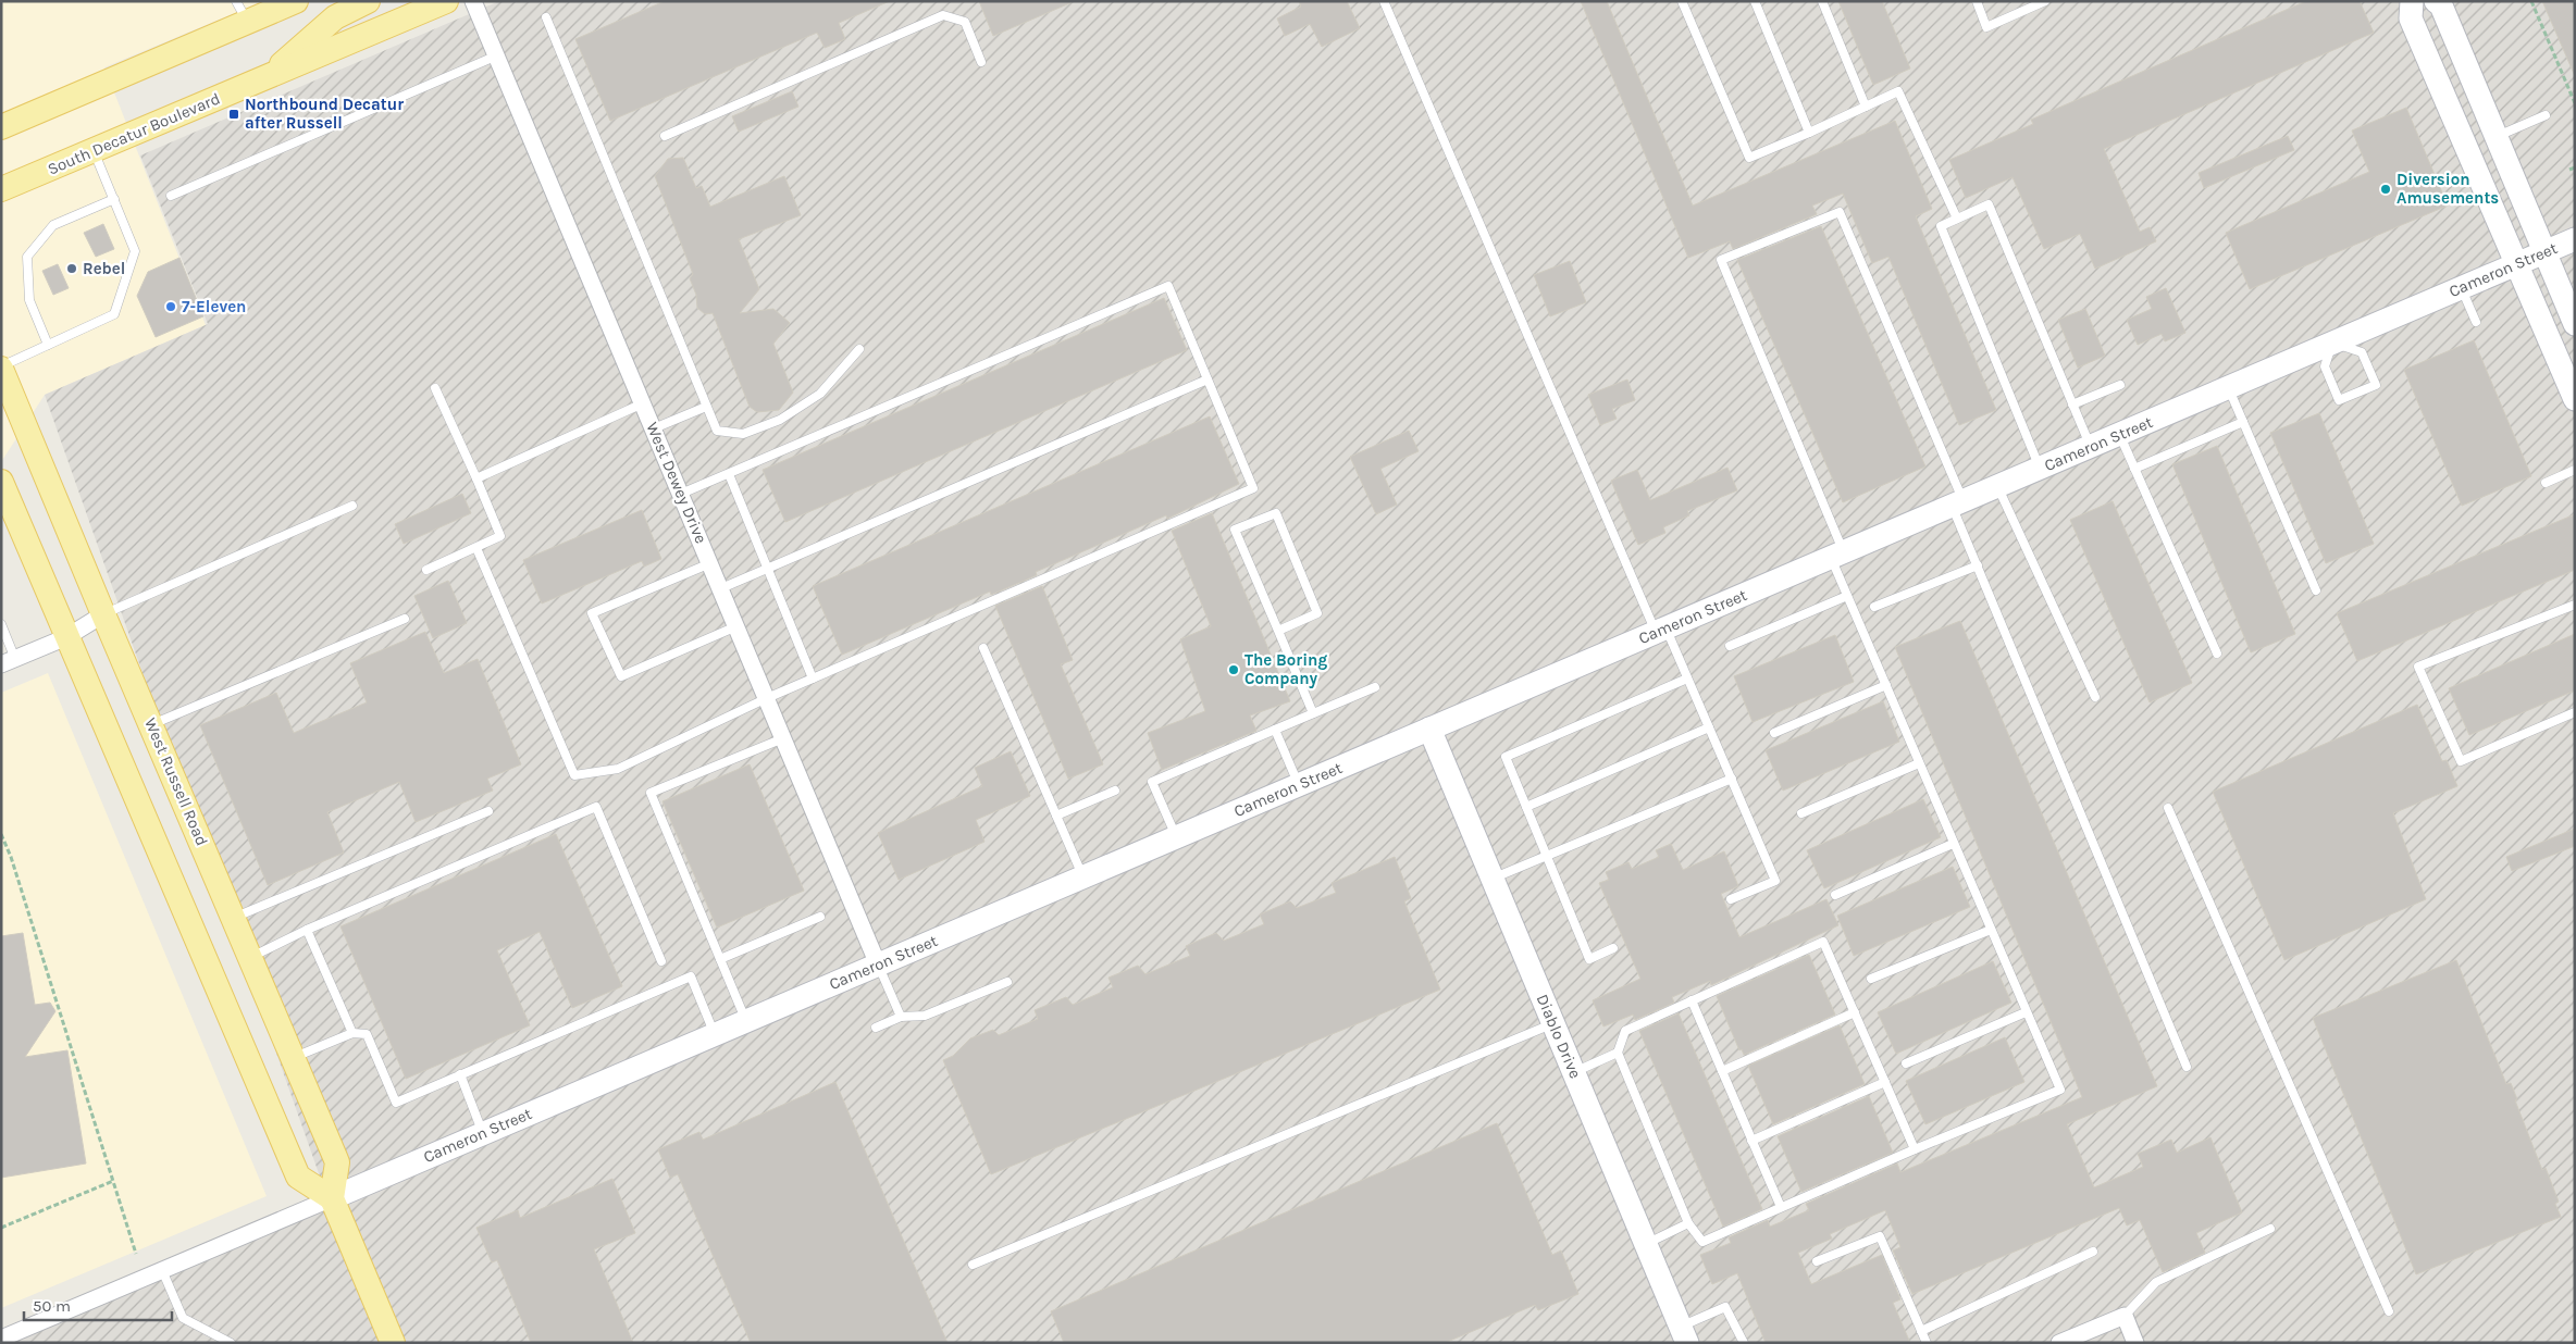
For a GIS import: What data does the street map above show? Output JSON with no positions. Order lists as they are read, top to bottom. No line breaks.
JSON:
{"streets":{"main road":["South Decatur Boulevard","West Russell Road"],"street":["Cameron Street","West Dewey Drive","Diablo Drive"]},"crossings":[["Cameron Street","West Dewey Drive"],["Cameron Street","West Russell Road"],["Cameron Street","Diablo Drive"]],"places":{"transit":["Northbound Decatur after Russell"],"other":["Diversion Amusements","Rebel","7-Eleven","The Boring Company"]},"scale_bar":"50 m"}
